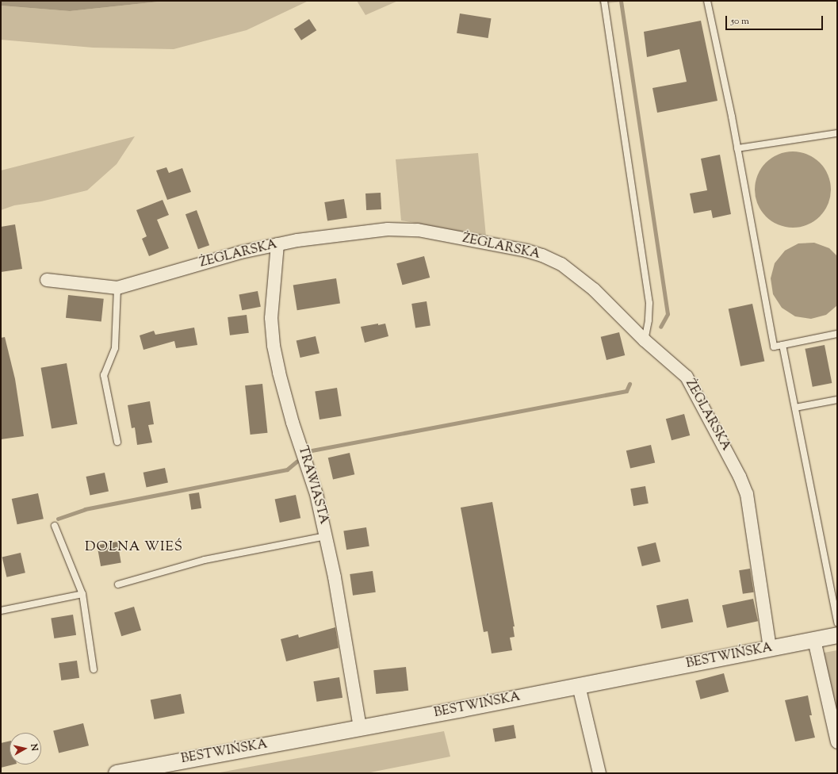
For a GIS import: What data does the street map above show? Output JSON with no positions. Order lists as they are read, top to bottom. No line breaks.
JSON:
{"streets":{"street":["ŻEGLARSKA","TRAWIASTA","BESTWIŃSKA"]},"crossings":[["ŻEGLARSKA","TRAWIASTA"],["ŻEGLARSKA","BESTWIŃSKA"],["TRAWIASTA","BESTWIŃSKA"]],"districts":["DOLNA WIEŚ"],"scale_bar":"50 m","north":"right"}
